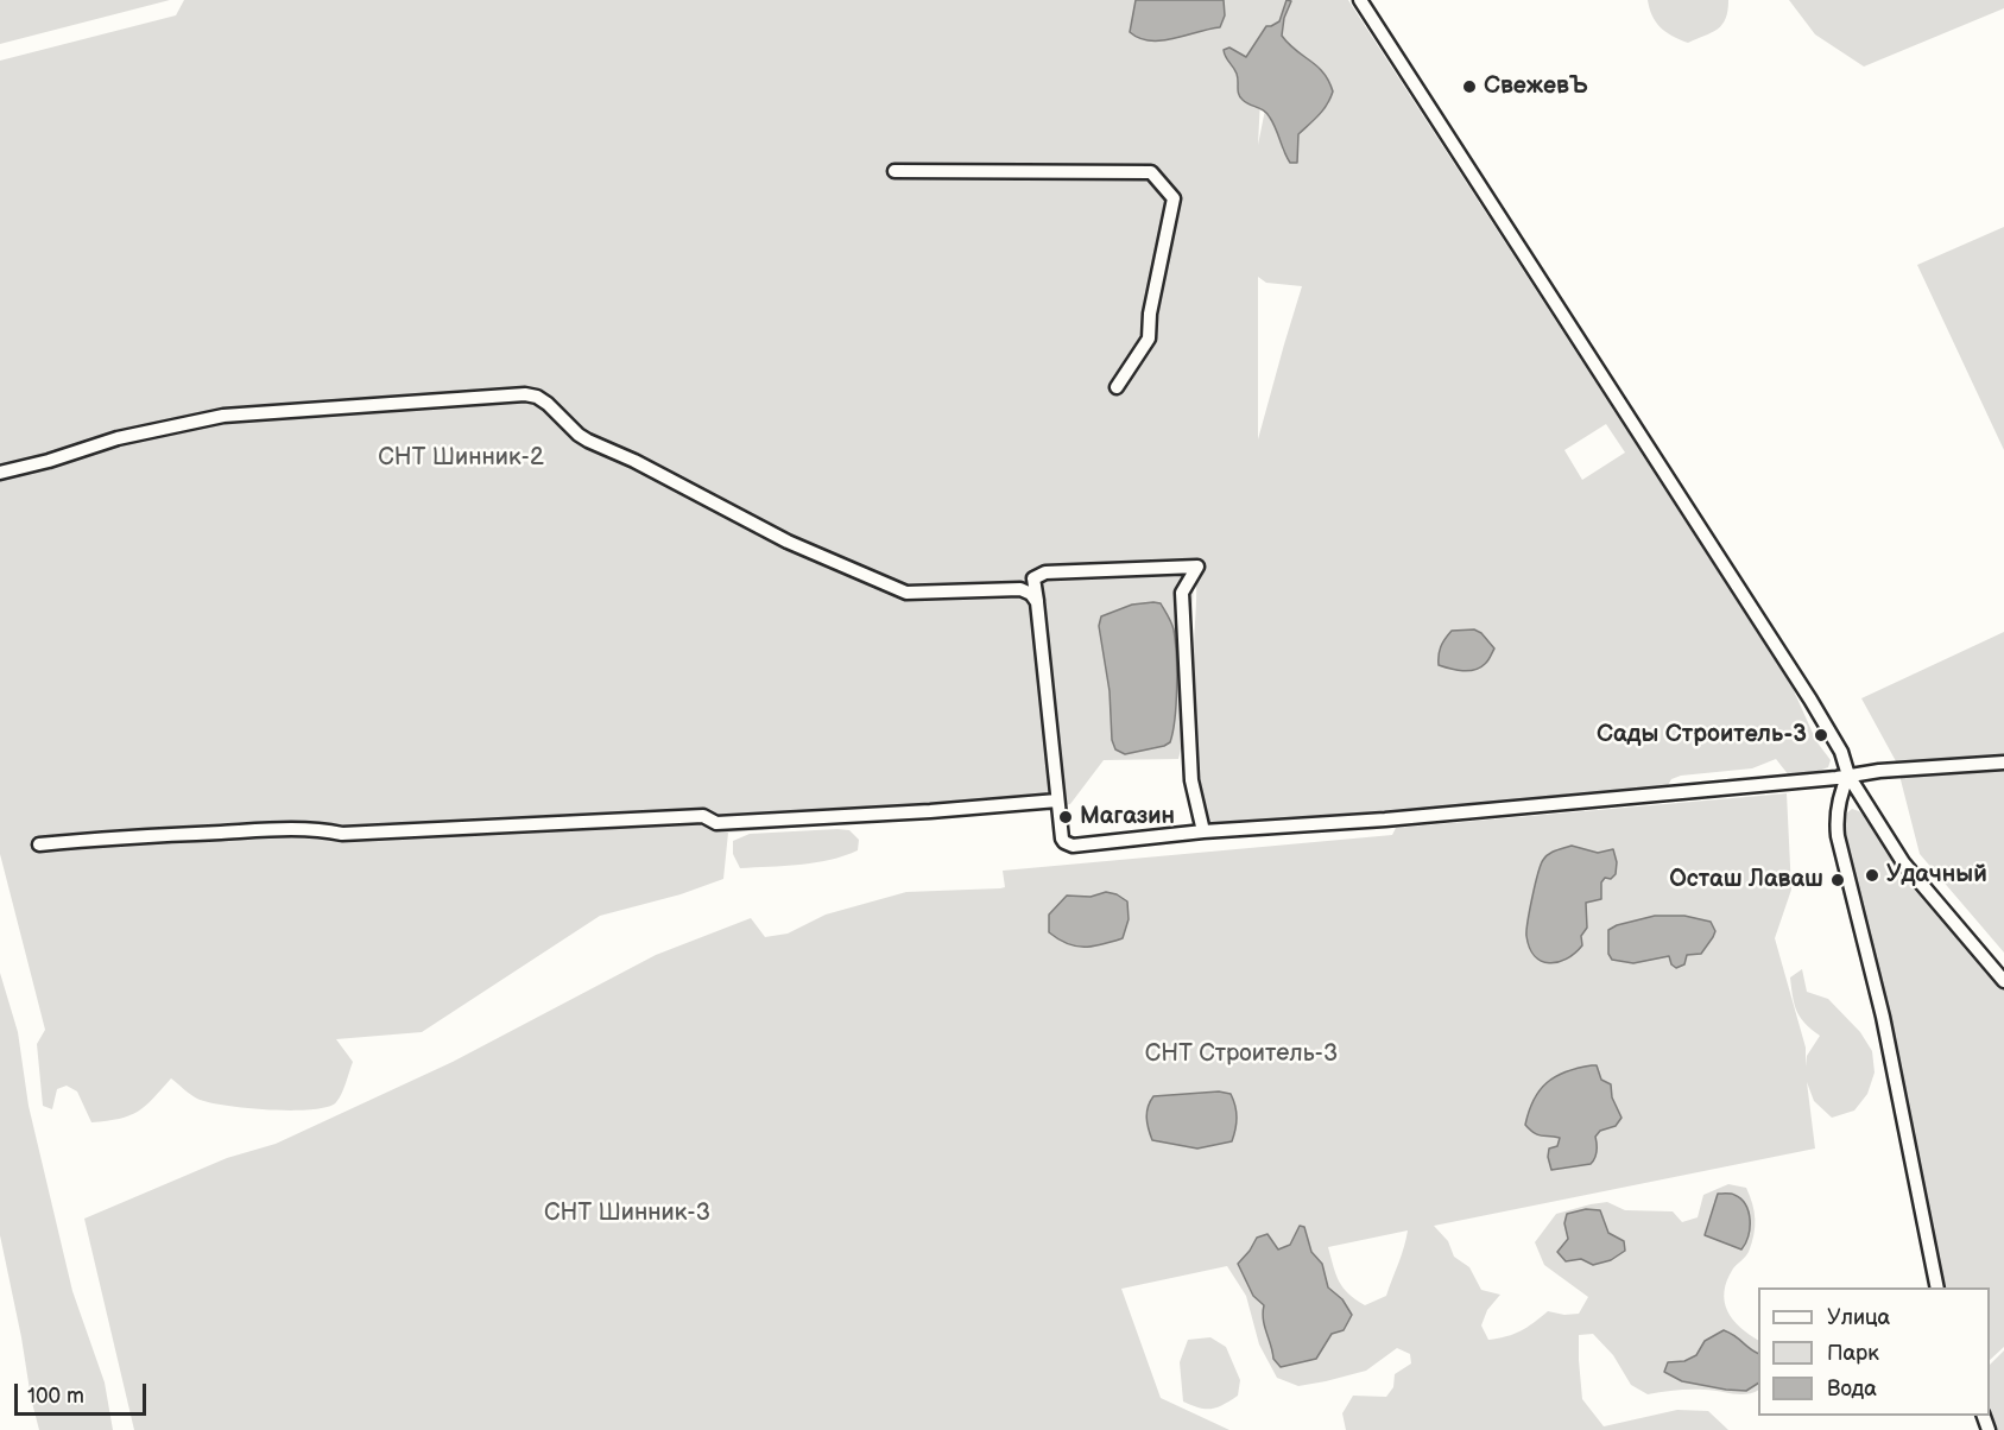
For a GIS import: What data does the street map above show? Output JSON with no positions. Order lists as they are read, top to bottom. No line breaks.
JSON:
{"parks":["СНТ Шинник-2","СНТ Строитель-3","СНТ Шинник-3"],"places":["СвежевЪ","Сады Строитель-3","Магазин","Удачный","Осташ Лаваш"],"legend":["Улица","Парк","Вода"],"scale_bar":"100 m"}
